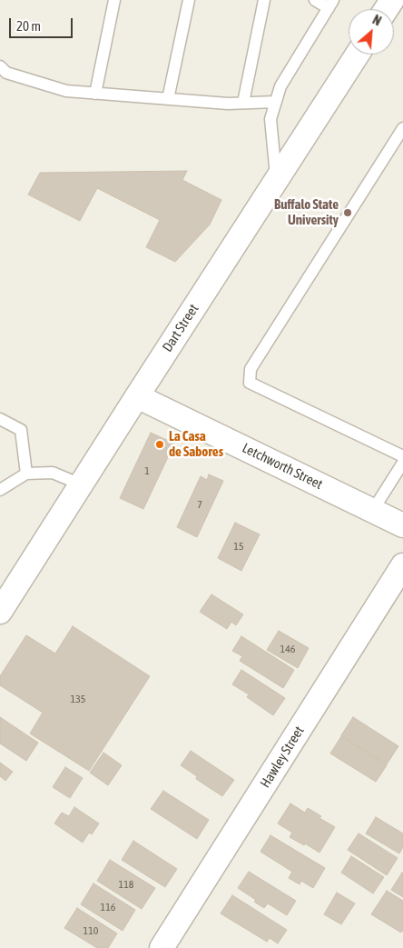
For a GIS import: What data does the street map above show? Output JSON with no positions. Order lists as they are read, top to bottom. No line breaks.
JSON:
{"streets":{"street":["Dart Street","Letchworth Street","Hawley Street"]},"crossings":[["Dart Street","Letchworth Street"]],"places":["Buffalo State University","La Casa de Sabores"],"house_numbers":["1","7","15","146","135","118","116","110"],"scale_bar":"20 m","north":"top right"}
